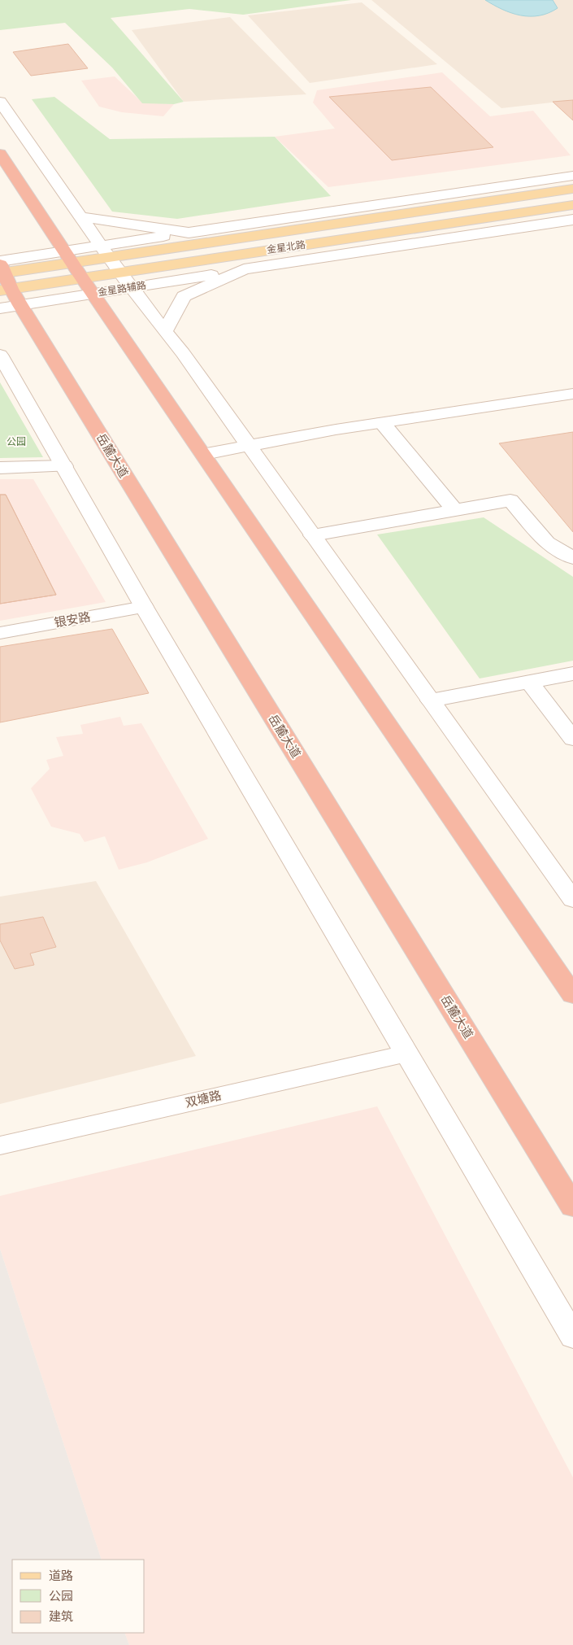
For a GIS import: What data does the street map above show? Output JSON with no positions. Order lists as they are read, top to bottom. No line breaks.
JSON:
{"streets":{"highway":["岳麓大道"],"main road":["金星北路"],"street":["金星路辅路","银安路","双塘路"]},"crossings":[["金星北路","金星路辅路"],["金星北路","岳麓大道"],["金星路辅路","岳麓大道"]],"parks":["公园"],"legend":["道路","公园","建筑"]}
